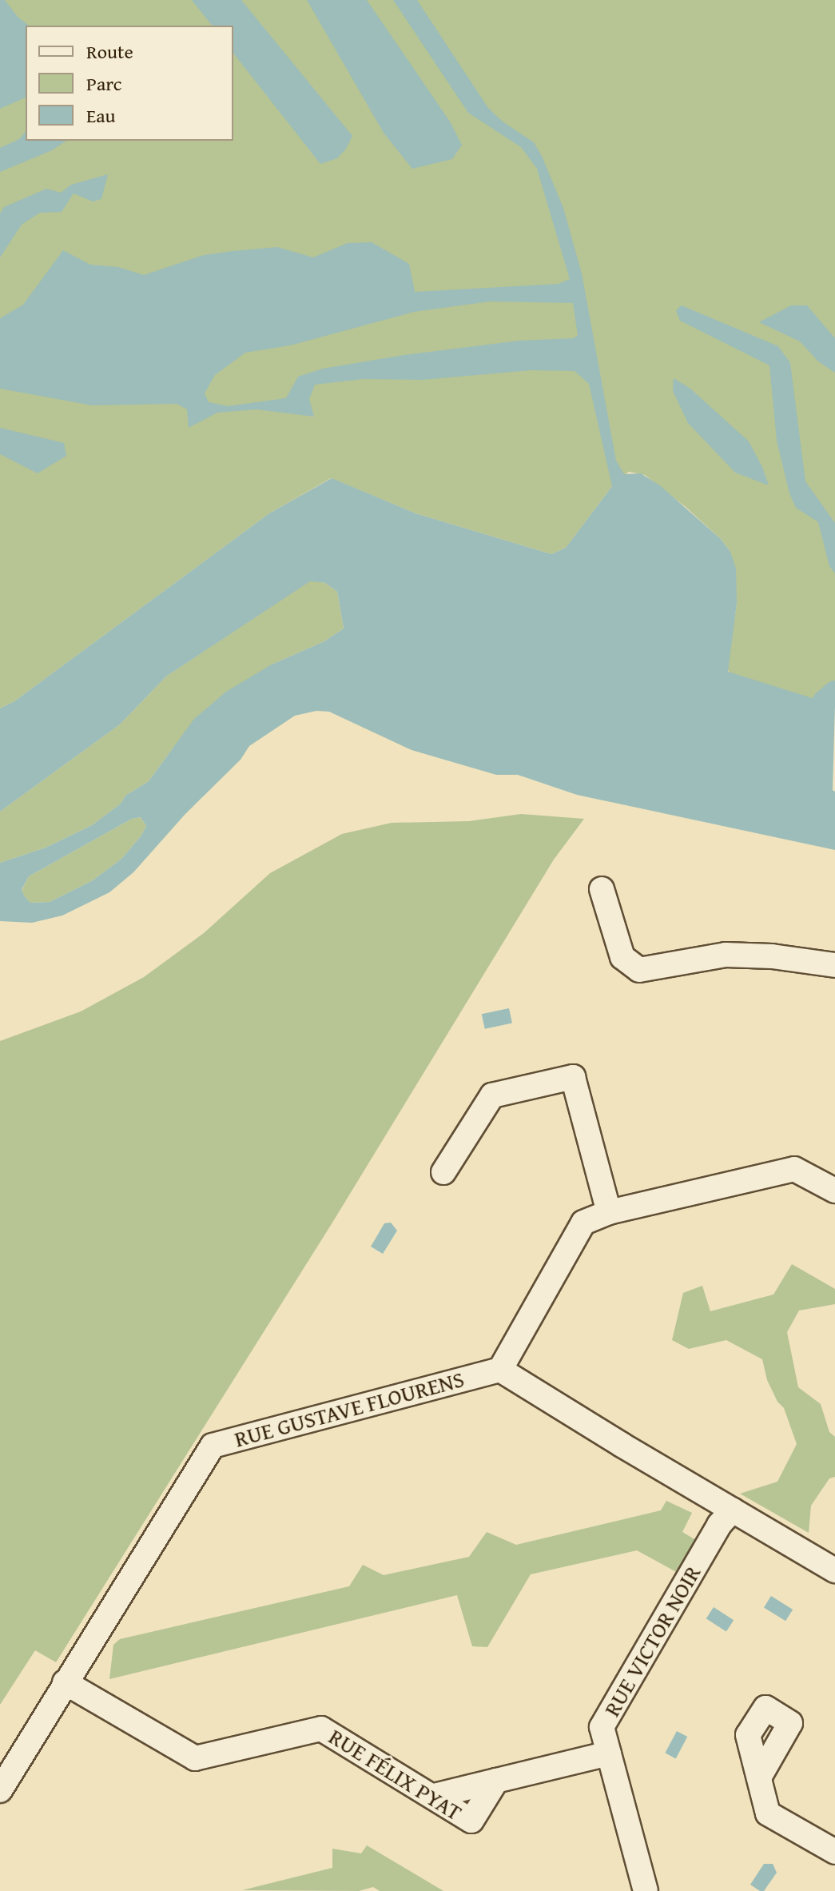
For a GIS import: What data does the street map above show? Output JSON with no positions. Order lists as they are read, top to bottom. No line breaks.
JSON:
{"streets":{"street":["RUE GUSTAVE FLOURENS","RUE VICTOR NOIR","RUE FÉLIX PYAT"]},"crossings":[["RUE GUSTAVE FLOURENS","RUE FÉLIX PYAT"]],"legend":["Route","Parc","Eau"]}
